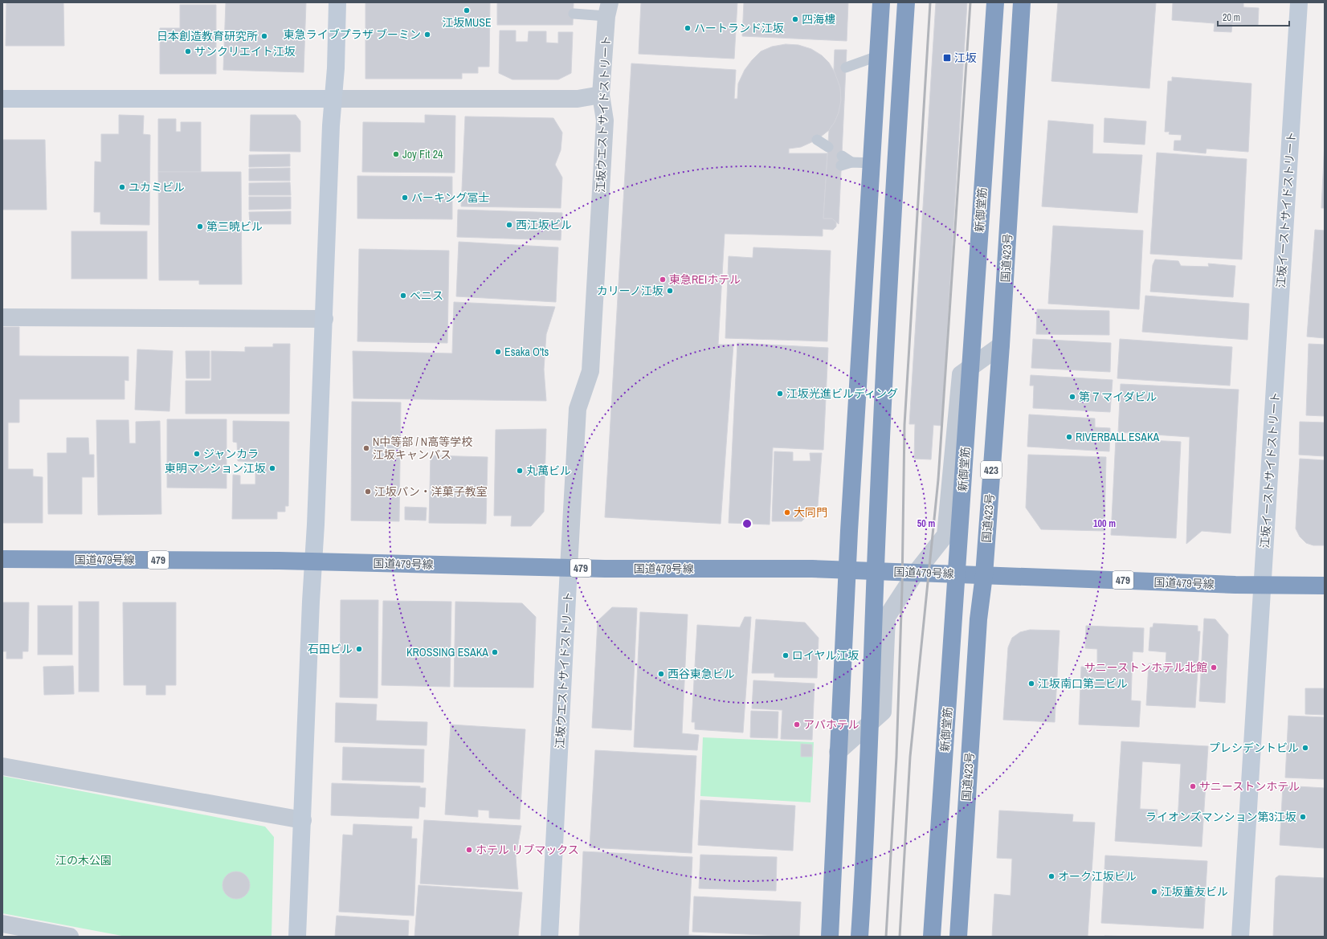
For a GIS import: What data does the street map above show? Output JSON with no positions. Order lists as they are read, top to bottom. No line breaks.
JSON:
{"streets":{"highway":["新御堂筋","国道423号","423","国道479号線","479"],"street":["江坂ウエストサイドストリート","江坂イーストサイドストリート"]},"crossings":[["江坂ウエストサイドストリート","国道479号線"],["江坂イーストサイドストリート","国道479号線"],["国道423号","国道479号線"]],"parks":["江の木公園"],"places":{"other":["江坂MUSE","四海樓","ハートランド江坂","東急ライブプラザ ブーミン","日本創造教育研究所","サンクリエイト江坂","Joy Fit 24","ユカミビル","パーキング冨士","西江坂ビル","第三暁ビル","東急REIホテル","カリーノ江坂","ベニス","Esaka O'ts","江坂光進ビルディング","第７マイダビル","RIVERBALL ESAKA","N中等部 / N高等学校 江坂キャンパス","ジャンカラ","東明マンション江坂","丸萬ビル","江坂パン・洋菓子教室","大同門","石田ビル","KROSSING ESAKA","ロイヤル江坂","サニーストンホテル北館","西谷東急ビル","江坂南口第二ビル","アパホテル","プレシデントビル","サニーストンホテル","ライオンズマンション第3江坂","ホテル リブマックス","オーク江坂ビル","江坂董友ビル"],"transit":["江坂"]},"scale_bar":"20 m","rings":["50 m","100 m"]}
